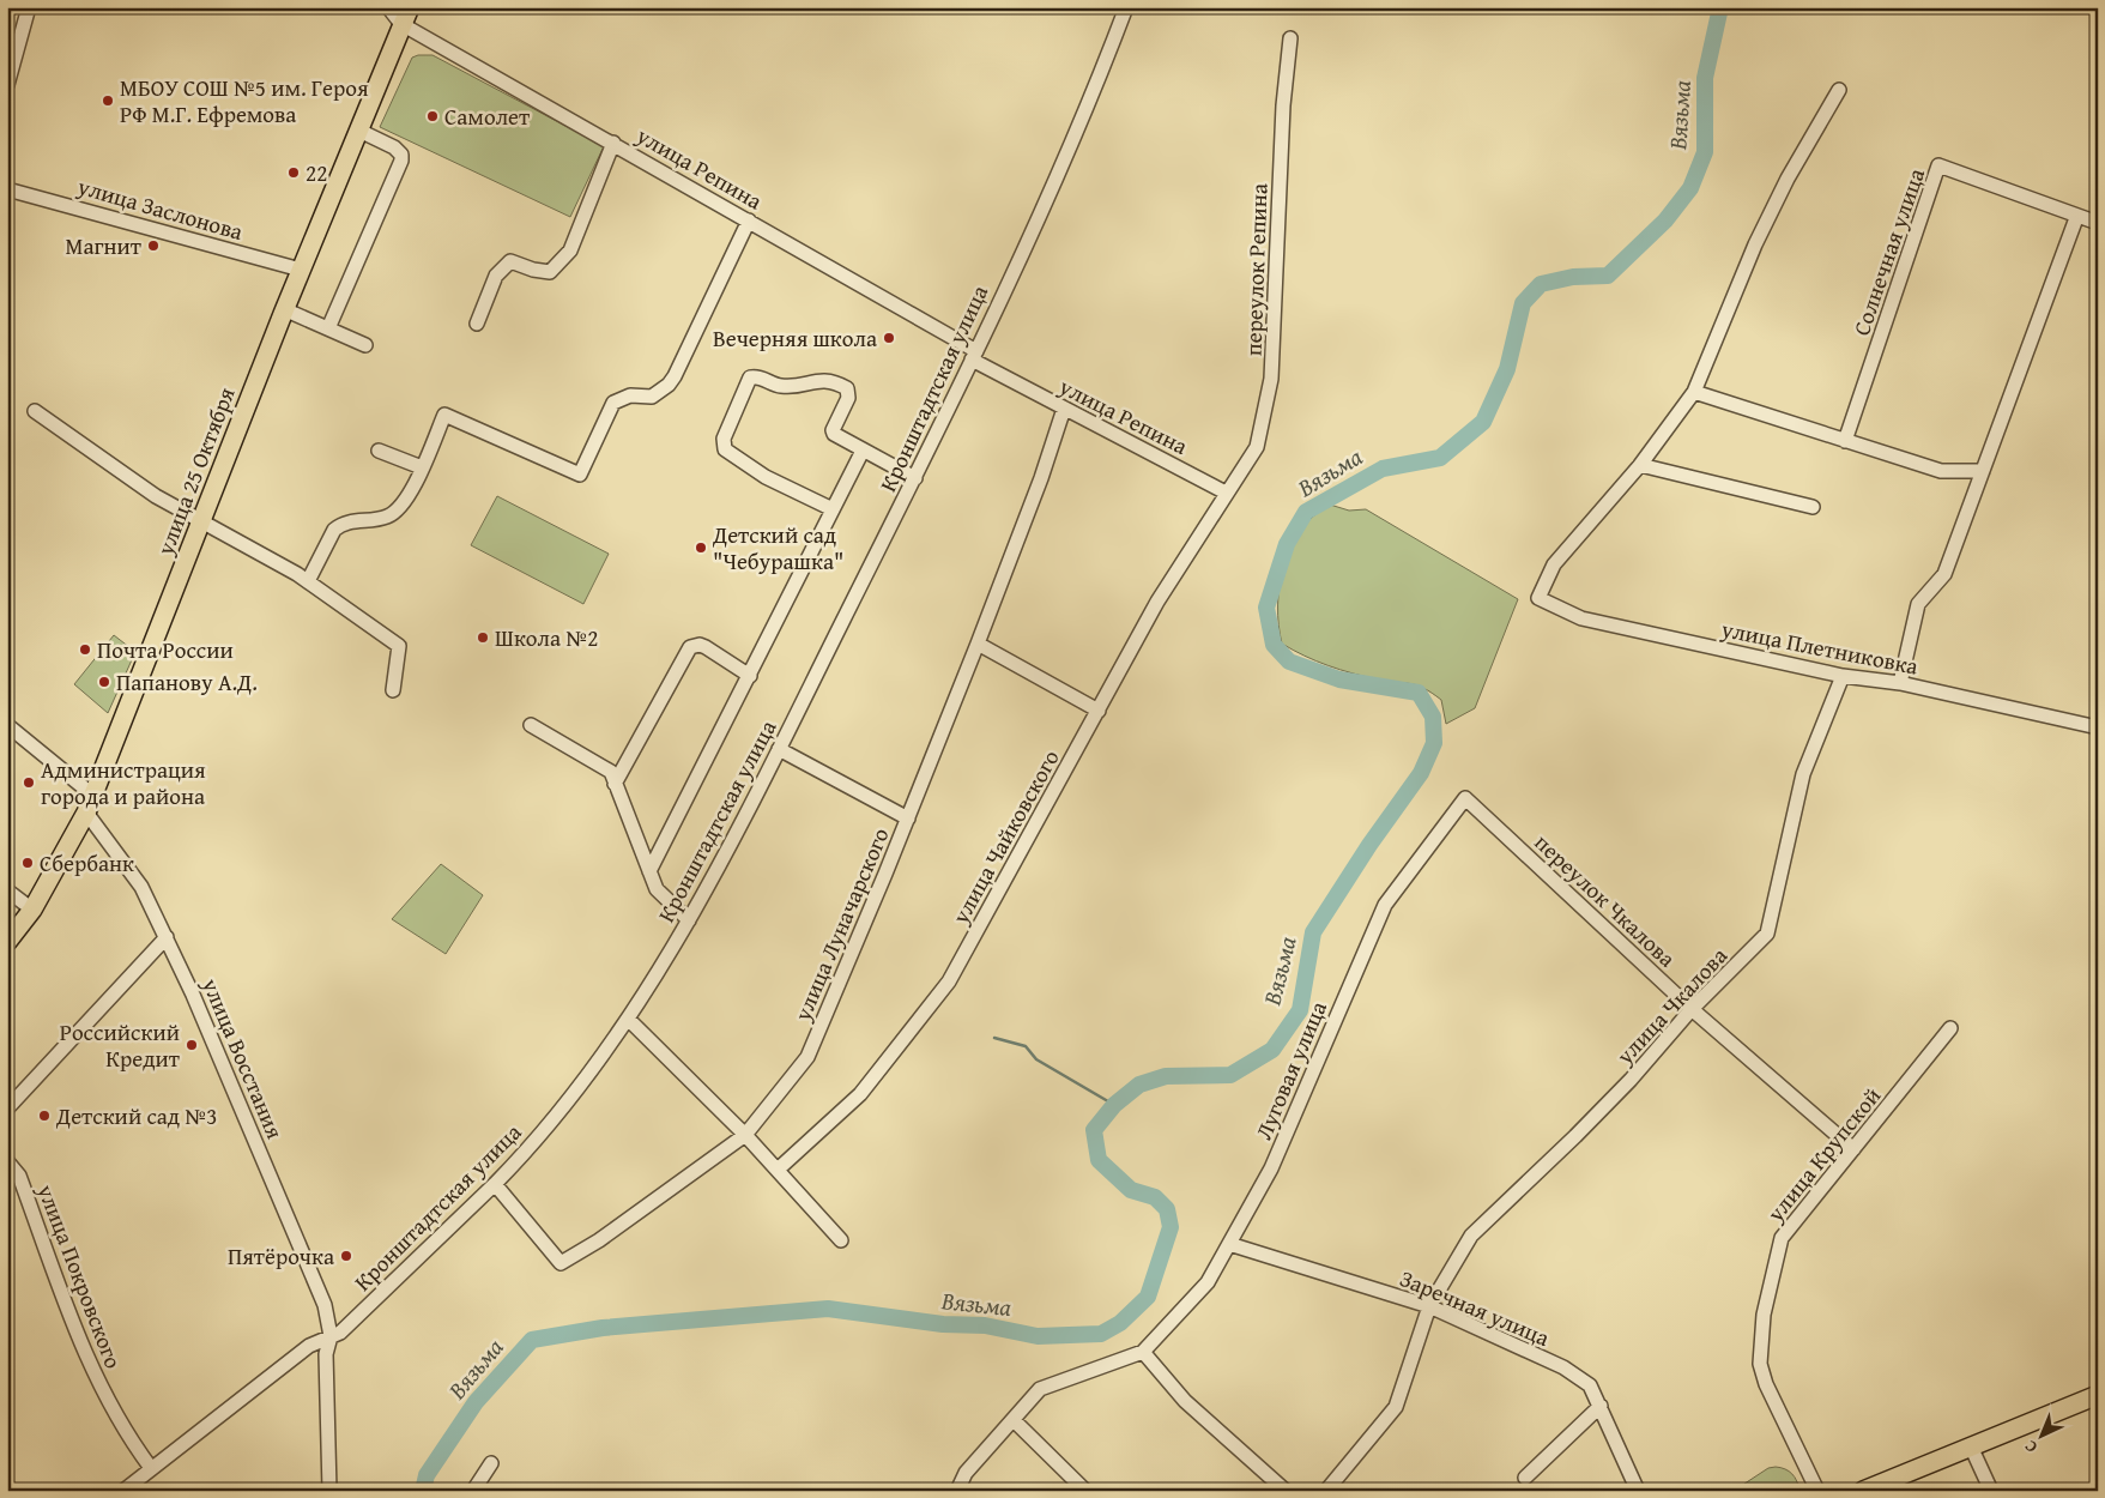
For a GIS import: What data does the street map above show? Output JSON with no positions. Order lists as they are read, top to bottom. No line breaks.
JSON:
{"streets":{"main road":["улица 25 Октября"],"street":["улица Репина","улица Заслонова","Солнечная улица","переулок Репина","Кронштадтская улица","улица Плетниковка","улица Чайковского","переулок Чкалова","улица Луначарского","улица Чкалова","улица Восстания","Луговая улица","улица Крупской","улица Покровского","Заречная улица"]},"crossings":[["улица Репина","переулок Репина"],["улица Репина","Кронштадтская улица"],["улица Репина","улица 25 Октября"],["улица Репина","улица Чайковского"],["улица Репина","улица Луначарского"],["улица Заслонова","улица 25 Октября"],["переулок Репина","улица Чайковского"],["Кронштадтская улица","улица Луначарского"],["Кронштадтская улица","улица Восстания"],["Кронштадтская улица","улица Покровского"],["улица 25 Октября","улица Восстания"],["улица Плетниковка","улица Чкалова"],["переулок Чкалова","улица Чкалова"],["переулок Чкалова","Луговая улица"],["переулок Чкалова","улица Крупской"],["улица Чкалова","Заречная улица"],["Луговая улица","Заречная улица"]],"water":["Вязьма"],"places":["МБОУ СОШ №5 им. Героя РФ М.Г. Ефремова","Самолет","22","Магнит","Вечерняя школа","Детский сад \"Чебурашка\"","Школа №2","Почта России","Папанову А.Д.","Администрация города и района","Сбербанк","Российский Кредит","Детский сад №3","Пятёрочка"],"north":"bottom left"}
